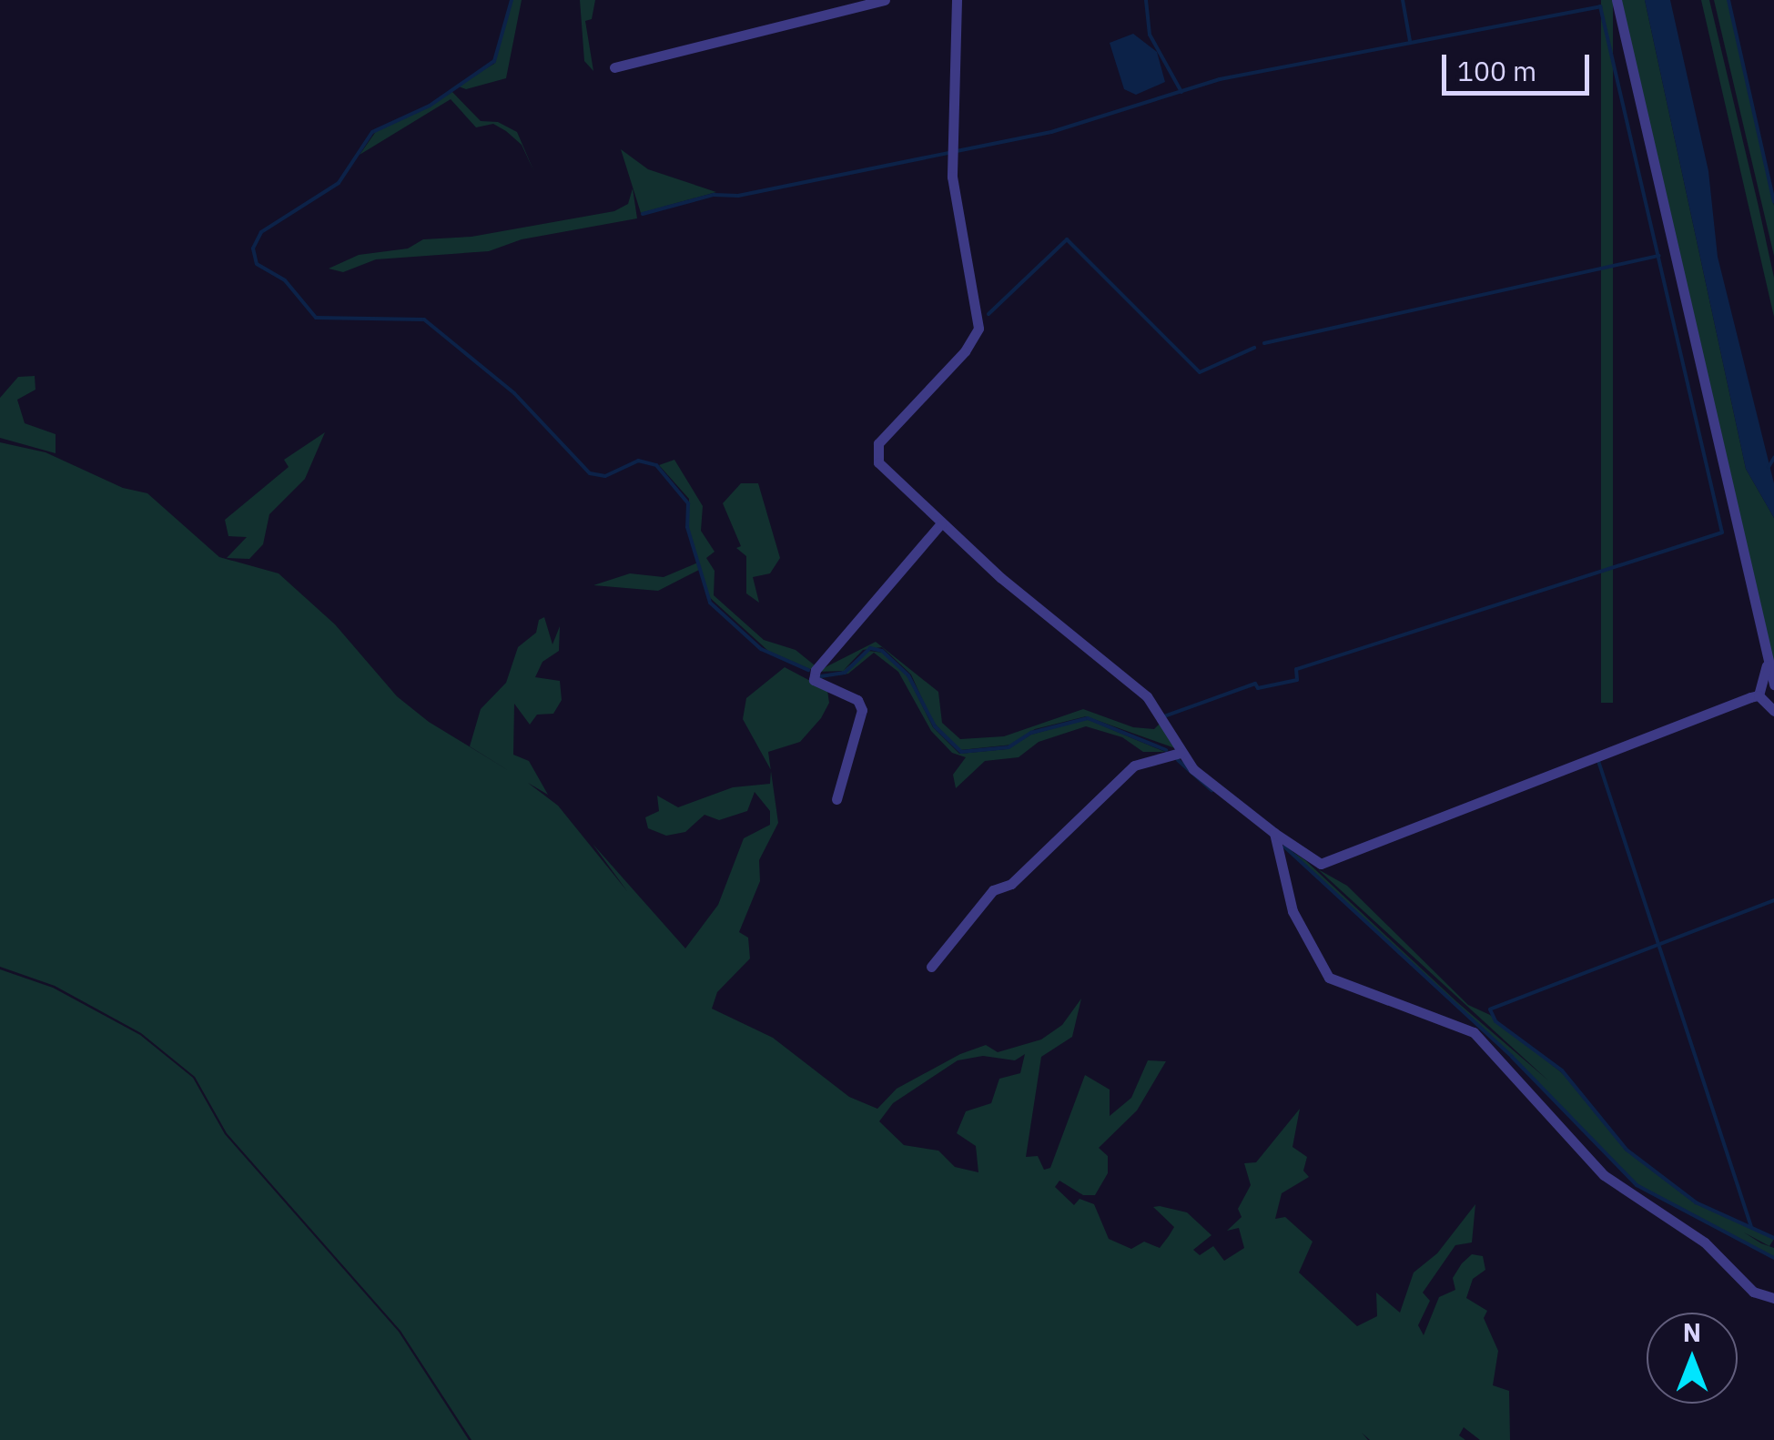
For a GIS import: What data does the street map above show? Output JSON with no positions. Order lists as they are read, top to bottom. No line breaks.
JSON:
{"scale_bar":"100 m","north":"top"}
